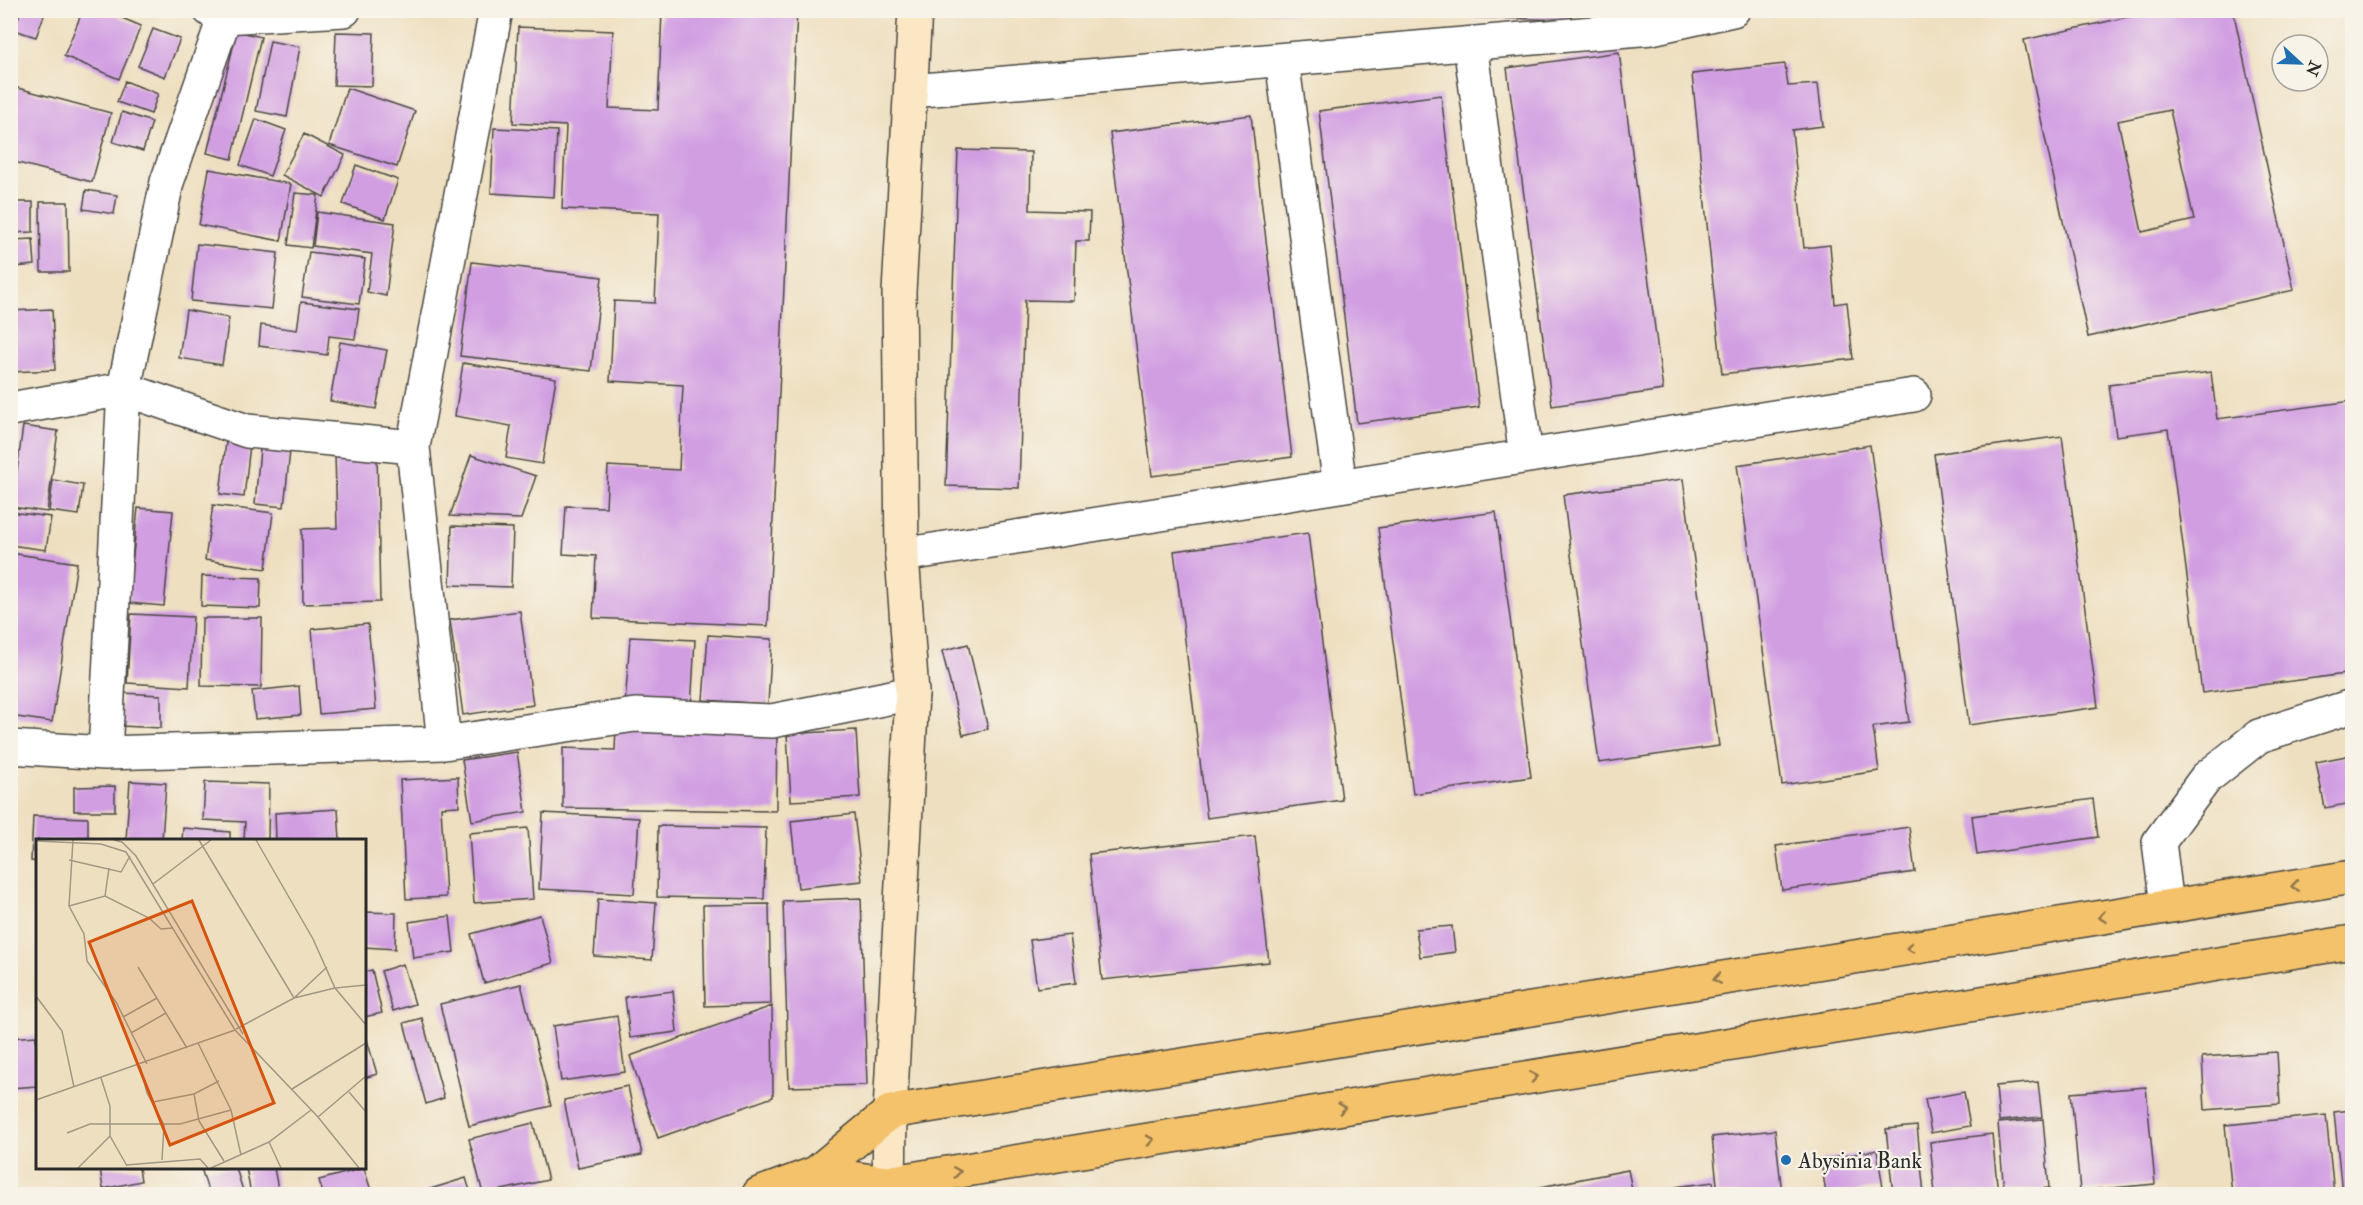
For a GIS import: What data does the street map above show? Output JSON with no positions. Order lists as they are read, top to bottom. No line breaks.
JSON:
{"places":["Abysinia Bank"],"north":"right"}
